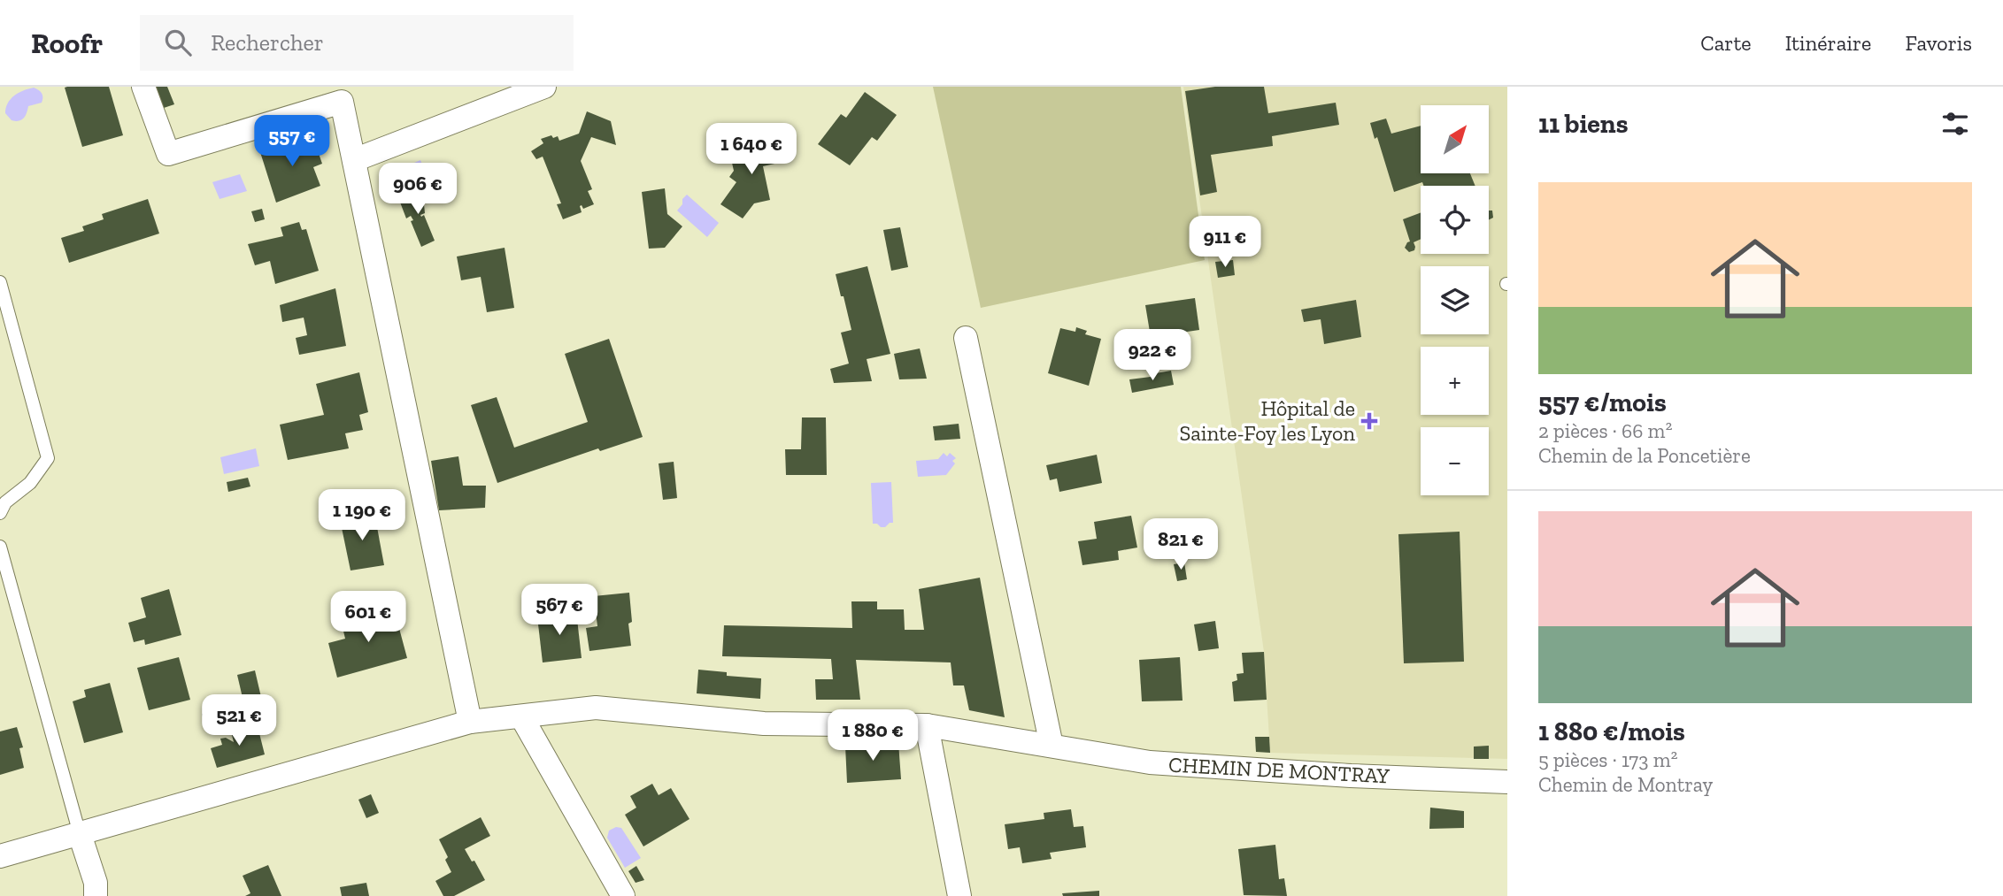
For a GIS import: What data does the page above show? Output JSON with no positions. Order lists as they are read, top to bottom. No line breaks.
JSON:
{"streets":{"street":["CHEMIN DE MONTRAY"]},"places":{"health":["Hôpital de Sainte-Foy les Lyon"]},"north":"top right","page":{"header":"Roofr","search":"Rechercher","nav":["Carte","Itinéraire","Favoris"],"heading":"11 biens","map_buttons":["+","−"],"price":["557 €","1 640 €","906 €","911 €","922 €","1 190 €","821 €","567 €","601 €","521 €","1 880 €"],"list":[{"name":"557 €/mois","note":"2 pièces · 66 m² · Chemin de la Poncetière"},{"name":"1 880 €/mois","note":"5 pièces · 173 m² · Chemin de Montray"}]}}
